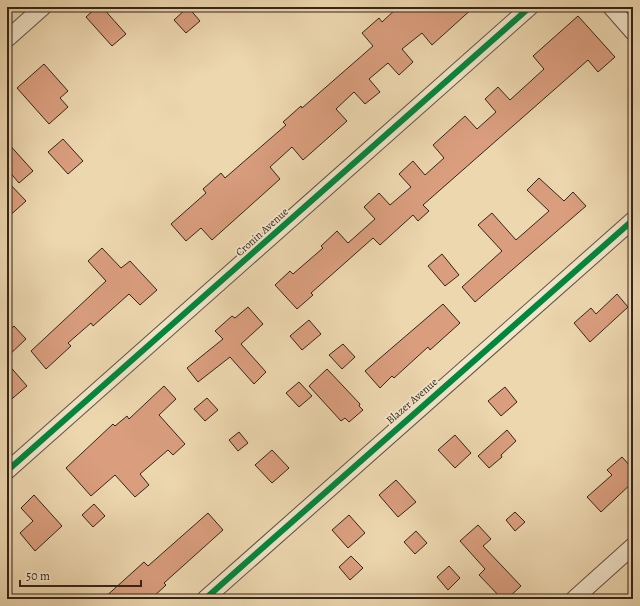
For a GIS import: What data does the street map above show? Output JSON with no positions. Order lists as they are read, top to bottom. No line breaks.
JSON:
{"streets":{"street":["Cronin Avenue","Blazer Avenue"]},"scale_bar":"50 m"}
